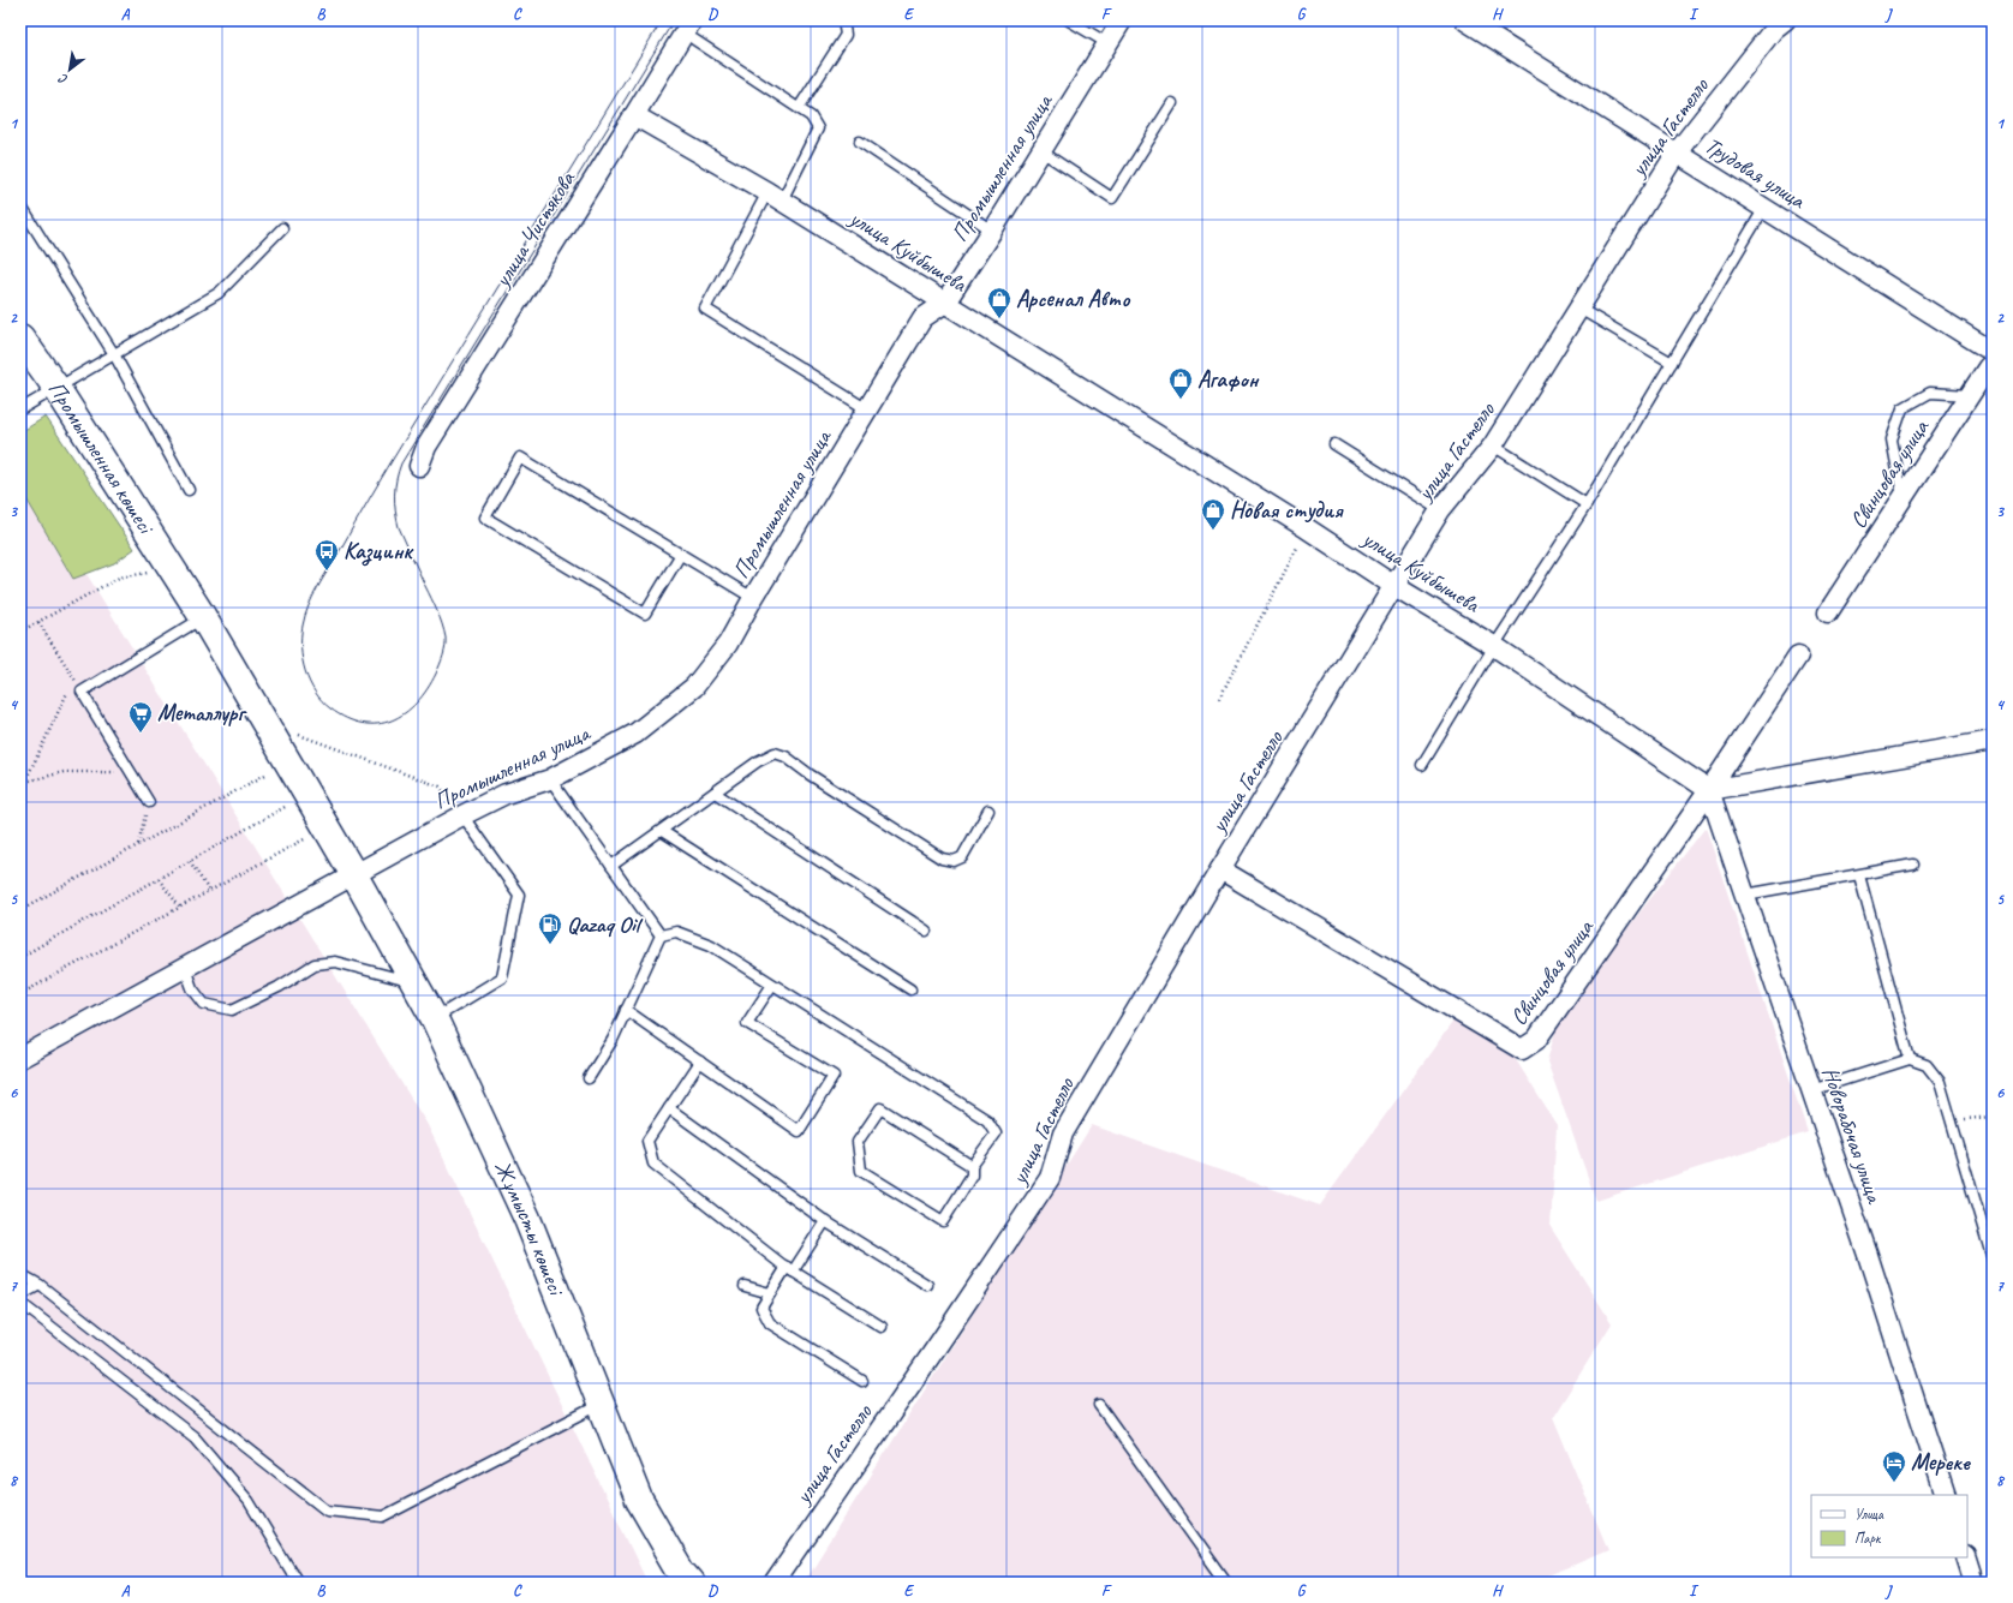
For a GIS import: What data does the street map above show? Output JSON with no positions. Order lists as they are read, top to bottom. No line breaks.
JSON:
{"streets":{"main road":["Промышленная көшесі","Жұмысты көшесі"],"street":["улица Гастелло","Промышленная улица","Трудовая улица","улица Чистякова","улица Куйбышева","Свинцовая улица","Новорабочая улица"]},"crossings":[["улица Гастелло","Трудовая улица"],["улица Гастелло","улица Куйбышева"],["улица Гастелло","Свинцовая улица"],["Промышленная улица","улица Куйбышева"],["Промышленная улица","Жұмысты көшесі"],["улица Чистякова","улица Куйбышева"],["улица Куйбышева","Свинцовая улица"],["улица Куйбышева","Новорабочая улица"],["Промышленная көшесі","Жұмысты көшесі"],["Свинцовая улица","Новорабочая улица"]],"places":{"shop":["Арсенал Авто","Агафон","Новая студия"],"bus stop":["Казцинк"],"supermarket":["Металлург"],"fuel station":["Qazaq Oil"],"hotel":["Мереке"]},"legend":["Улица","Парк"],"north":"bottom left","grid":{"columns":["A","B","C","D","E","F","G","H","I","J"],"rows":["1","2","3","4","5","6","7","8"]}}
